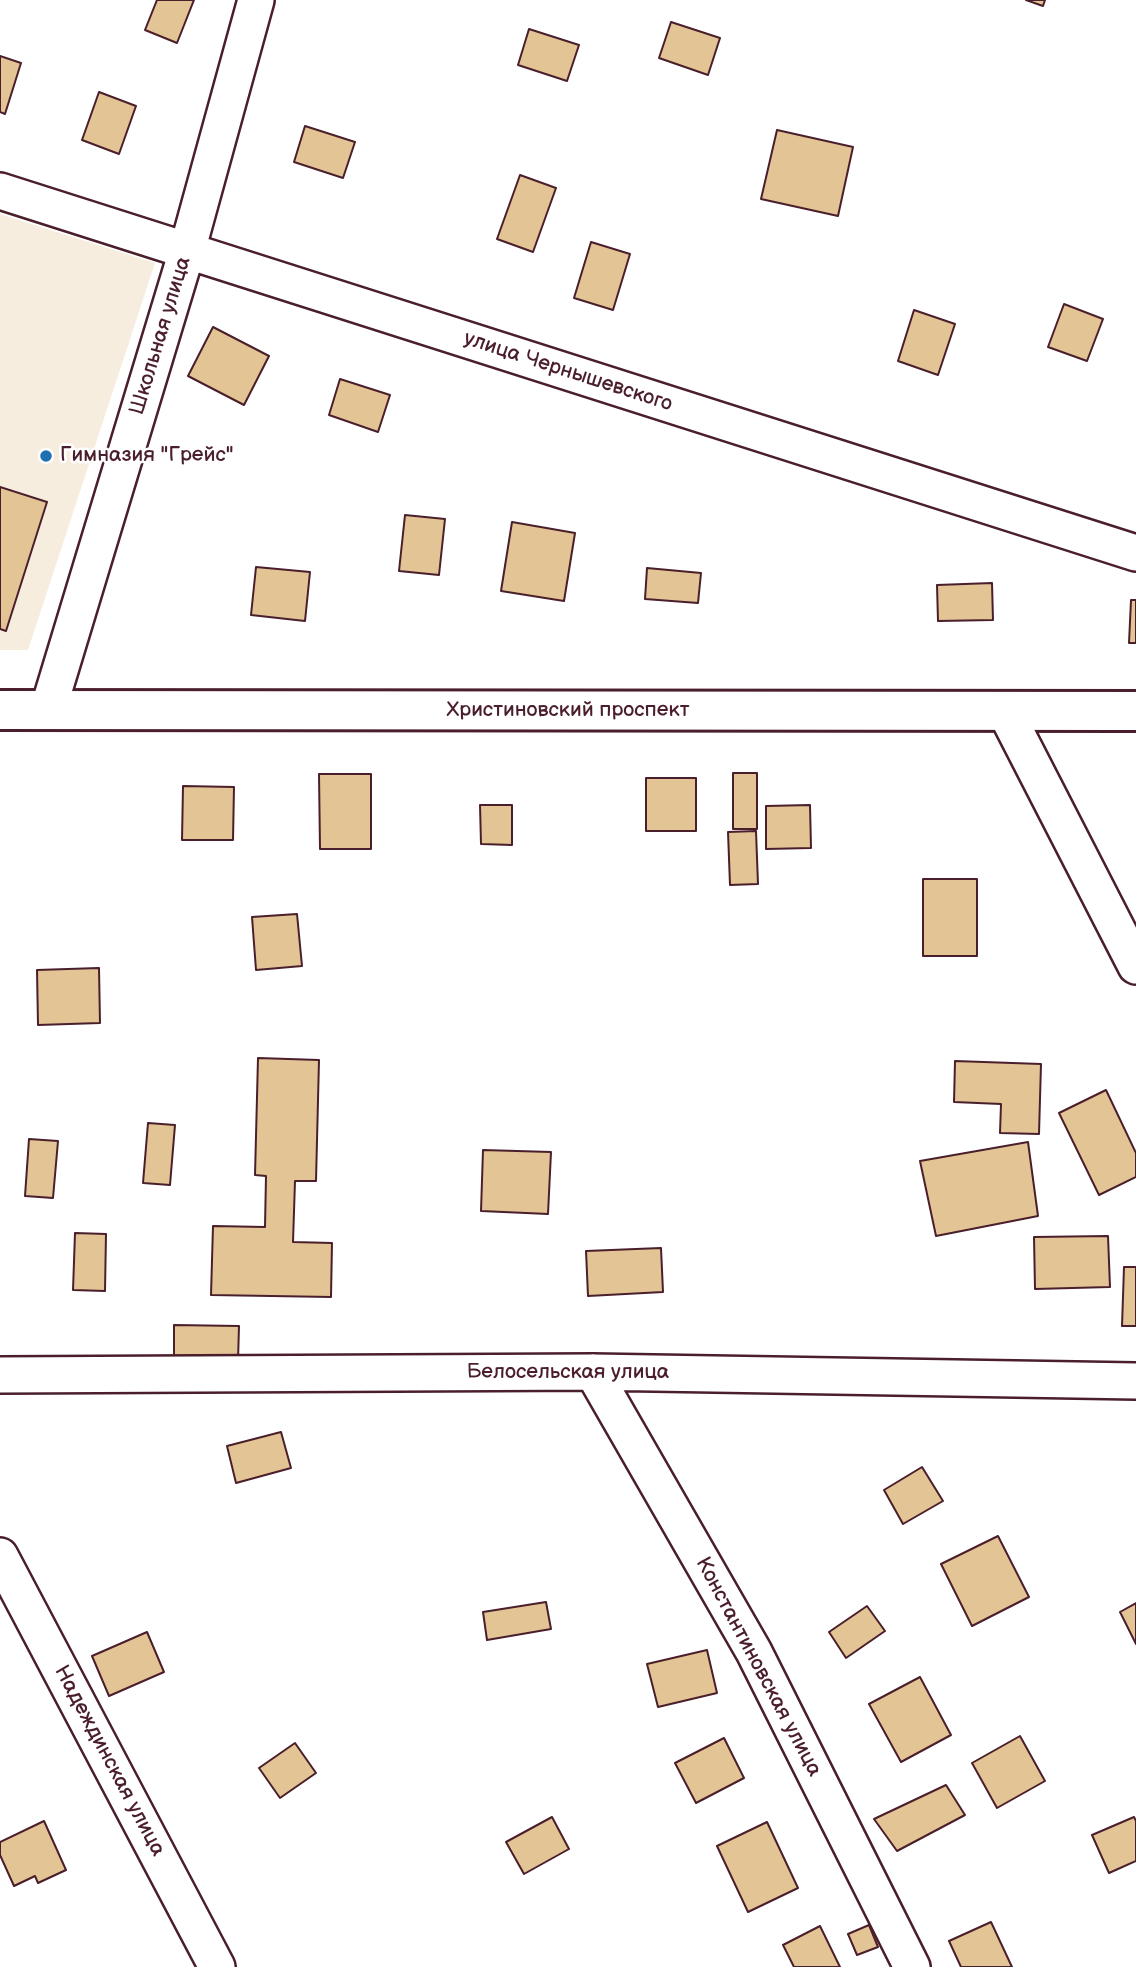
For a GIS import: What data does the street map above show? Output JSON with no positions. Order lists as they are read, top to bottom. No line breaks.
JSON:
{"streets":{"street":["Школьная улица","улица Чернышевского","Христиновский проспект","Белосельская улица","Константиновская улица","Надеждинская улица"]},"crossings":[["Школьная улица","улица Чернышевского"],["Школьная улица","Христиновский проспект"],["Белосельская улица","Константиновская улица"]],"places":["Гимназия \"Грейс\""]}
